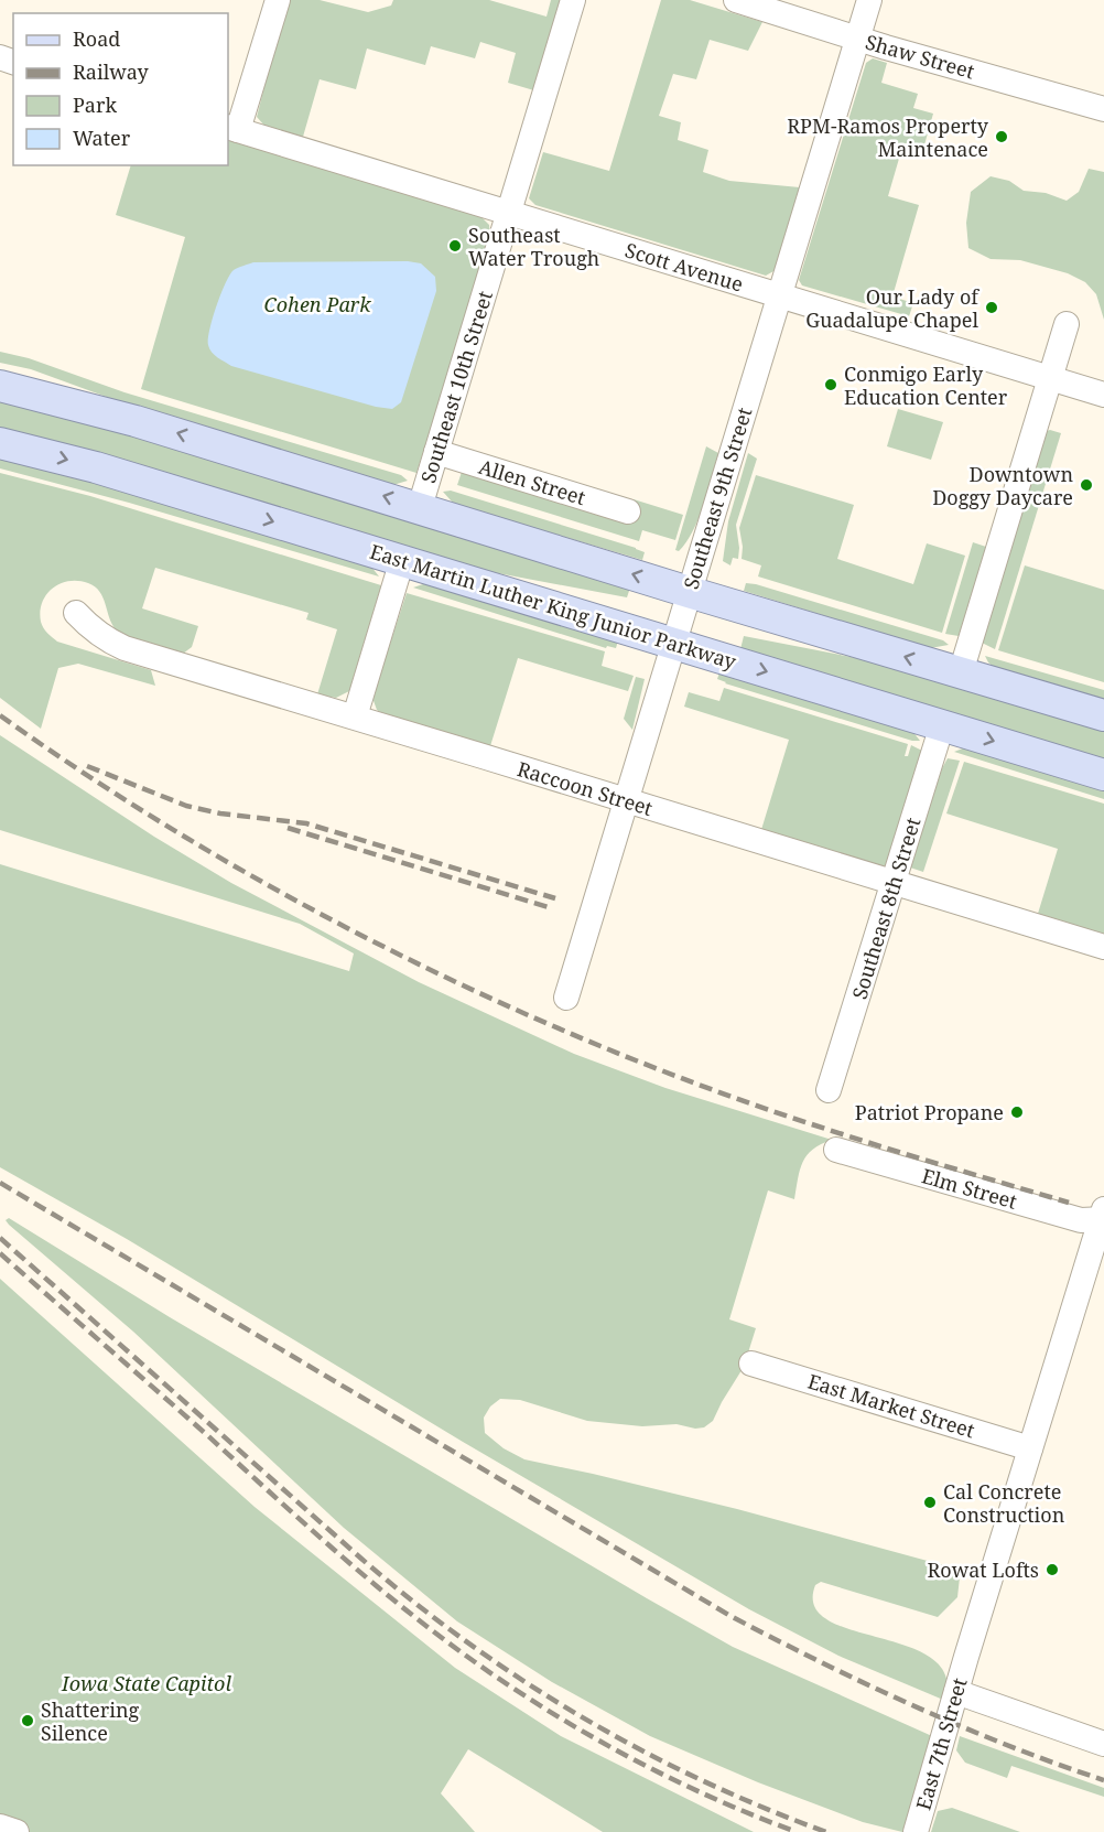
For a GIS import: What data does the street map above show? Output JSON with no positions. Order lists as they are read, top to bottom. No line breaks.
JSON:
{"streets":{"main road":["East Martin Luther King Junior Parkway"],"street":["Shaw Street","Scott Avenue","Southeast 10th Street","Allen Street","Southeast 9th Street","Raccoon Street","Southeast 8th Street","Elm Street","East Market Street","East 7th Street"]},"crossings":[["Shaw Street","Southeast 9th Street"],["Scott Avenue","Southeast 10th Street"],["Scott Avenue","Southeast 9th Street"],["Southeast 10th Street","Allen Street"],["Southeast 9th Street","East Martin Luther King Junior Parkway"],["Southeast 9th Street","Raccoon Street"],["East Martin Luther King Junior Parkway","Southeast 8th Street"],["Raccoon Street","Southeast 8th Street"],["Elm Street","East 7th Street"],["East Market Street","East 7th Street"]],"parks":["Cohen Park","Iowa State Capitol"],"places":["RPM-Ramos Property Maintenace","Southeast Water Trough","Our Lady of Guadalupe Chapel","Conmigo Early Education Center","Downtown Doggy Daycare","Patriot Propane","Cal Concrete Construction","Rowat Lofts","Shattering Silence"],"legend":["Road","Railway","Park","Water"]}
